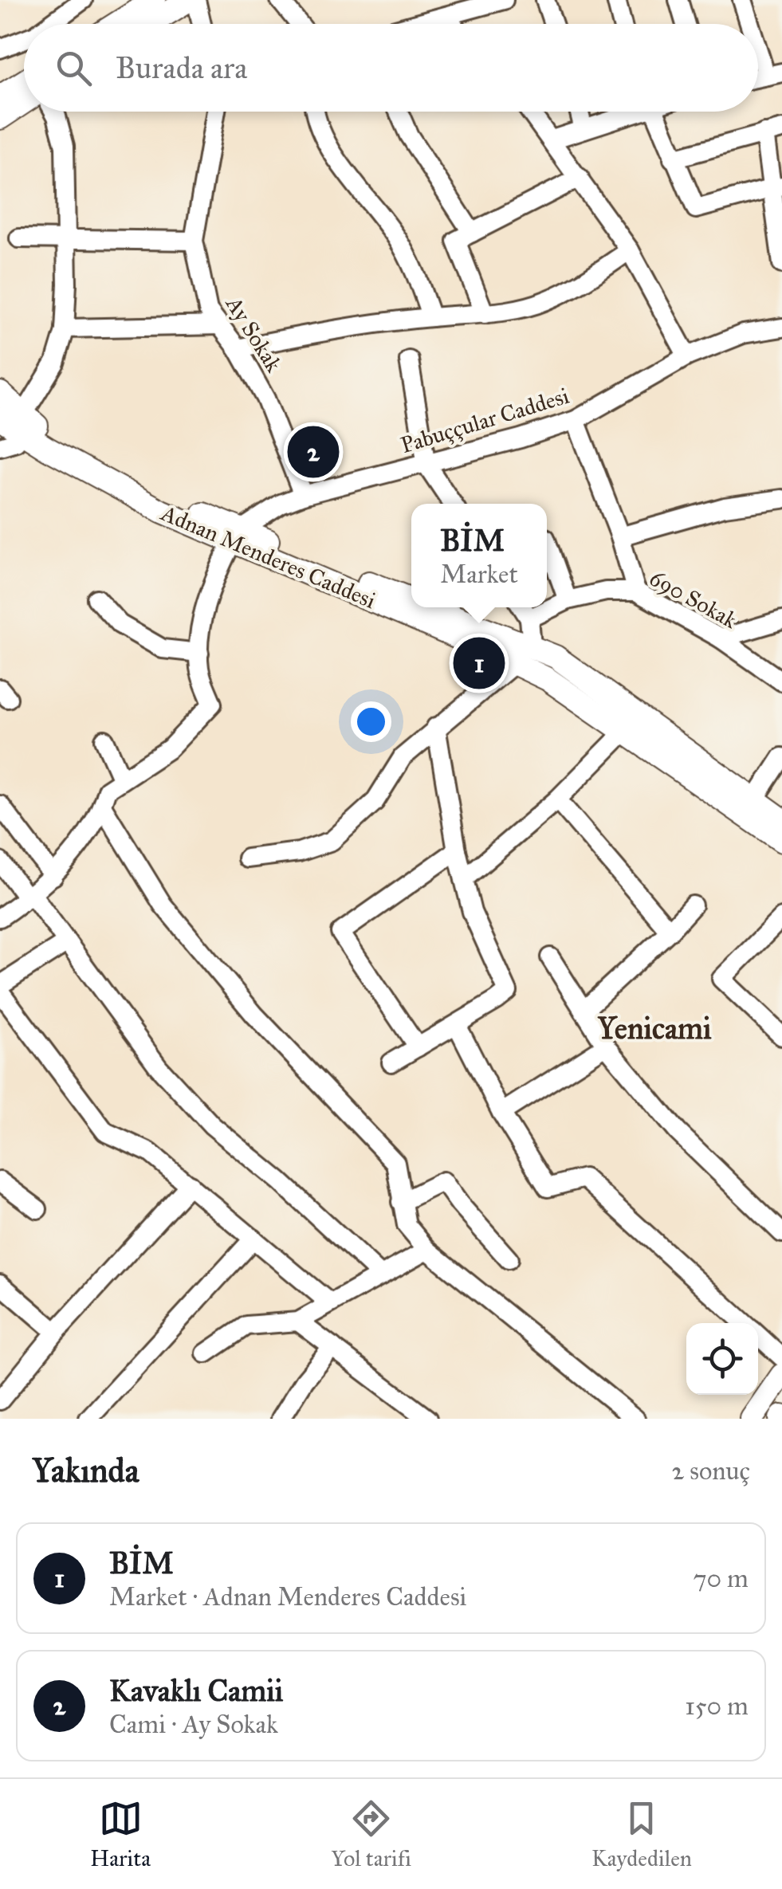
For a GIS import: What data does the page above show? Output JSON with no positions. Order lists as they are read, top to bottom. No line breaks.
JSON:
{"streets":{"main road":["Adnan Menderes Caddesi"],"street":["Ay Sokak","Pabuççular Caddesi","690 Sokak"]},"crossings":[["Ay Sokak","Pabuççular Caddesi"],["Pabuççular Caddesi","Adnan Menderes Caddesi"]],"districts":["Yenicami"],"page":{"search":"Burada ara","pins":["2","1"],"popup":["BİM","Market"],"heading":["Yakında","2 sonuç"],"list":[{"mark":"1","name":"BİM","note":"Market · Adnan Menderes Caddesi","value":"70 m"},{"mark":"2","name":"Kavaklı Camii","note":"Cami · Ay Sokak","value":"150 m"}],"nav":["Harita","Yol tarifi","Kaydedilen"]}}
